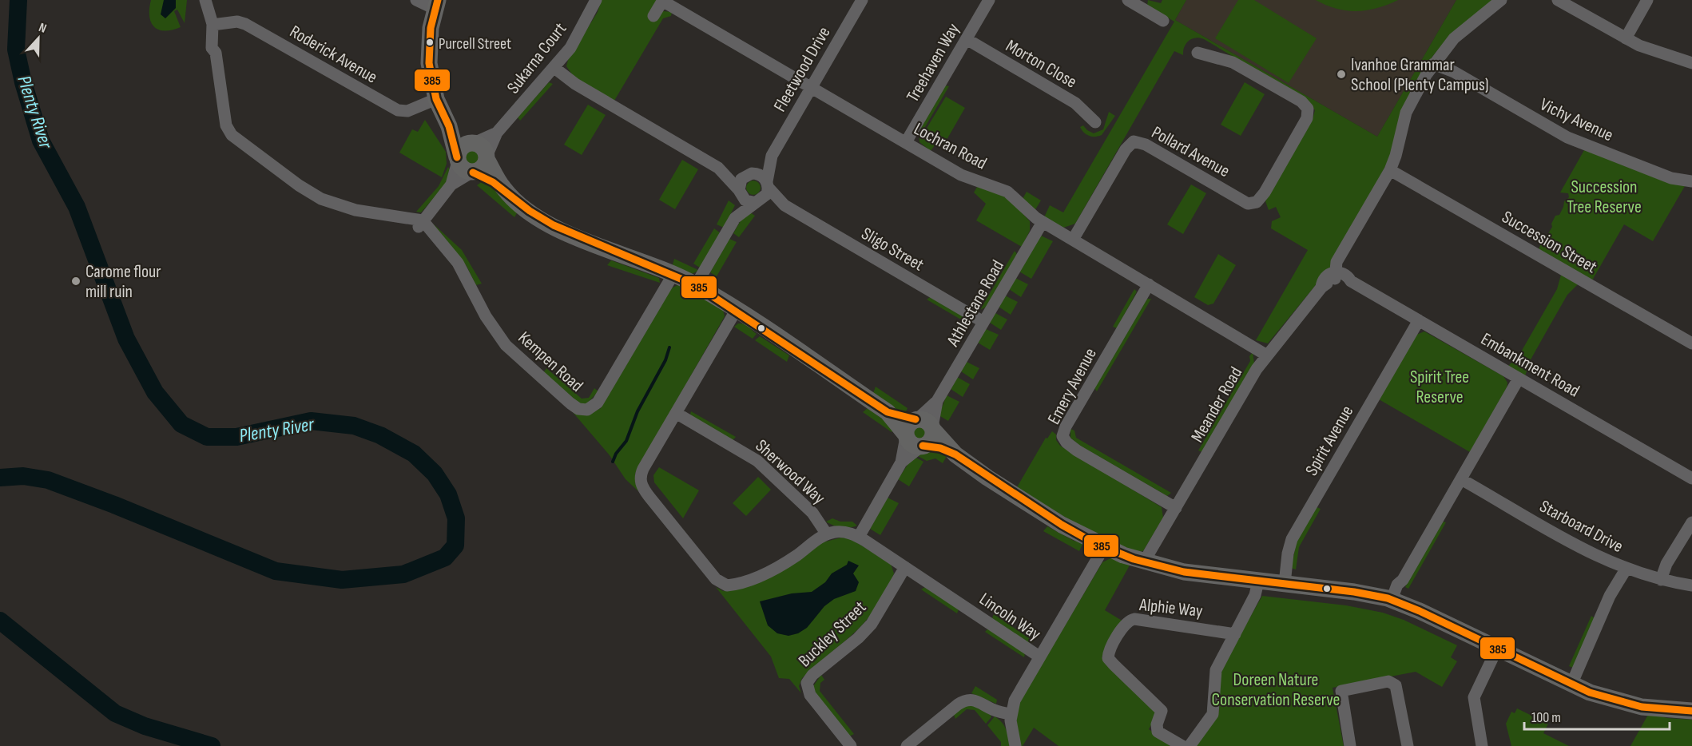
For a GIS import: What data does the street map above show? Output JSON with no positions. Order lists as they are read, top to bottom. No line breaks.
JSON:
{"streets":{"street":["Roderick Avenue","Sukarna Court","Treehaven Way","Morton Close","Fleetwood Drive","Vichy Avenue","Lochran Road","Pollard Avenue","Succession Street","Sligo Street","Athlestane Road","Kempen Road","Embankment Road","Emery Avenue","Meander Road","Spirit Avenue","Sherwood Way","Starboard Drive","Alphie Way","Lincoln Way","Buckley Street"]},"crossings":[["Roderick Avenue","Kempen Road"],["Treehaven Way","Morton Close"],["Treehaven Way","Lochran Road"],["Fleetwood Drive","Lochran Road"],["Fleetwood Drive","Sligo Street"],["Vichy Avenue","Meander Road"],["Lochran Road","Pollard Avenue"],["Lochran Road","Athlestane Road"],["Lochran Road","Emery Avenue"],["Lochran Road","Meander Road"],["Succession Street","Meander Road"],["Sligo Street","Athlestane Road"],["Embankment Road","Meander Road"],["Embankment Road","Spirit Avenue"],["Emery Avenue","Meander Road"],["Sherwood Way","Lincoln Way"],["Lincoln Way","Buckley Street"]],"water":["Plenty River"],"parks":["Succession Tree Reserve","Spirit Tree Reserve","Doreen Nature Conservation Reserve"],"places":["Purcell Street","Ivanhoe Grammar School (Plenty Campus)","Carome flour mill ruin"],"lines":["transit line 385"],"scale_bar":"100 m","north":"top"}
